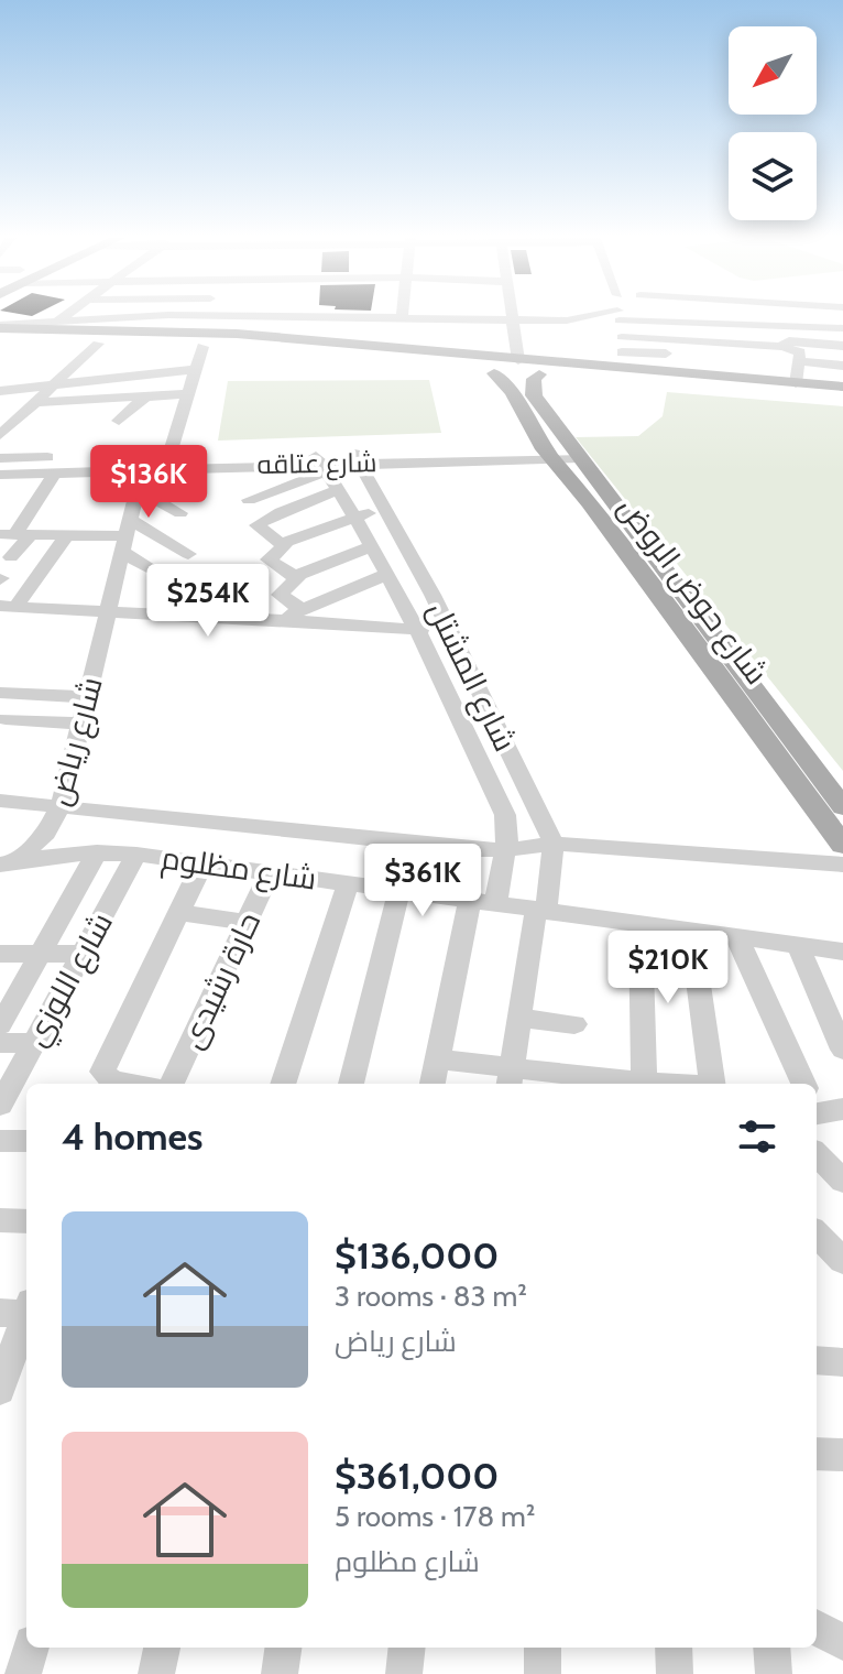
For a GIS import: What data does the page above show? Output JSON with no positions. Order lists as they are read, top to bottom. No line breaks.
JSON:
{"streets":{"main road":["شارع حوض الروض"],"street":["شارع عتاقه","شارع المشتل","شارع رياض","شارع مظلوم","شارع اللوزي","حارة رشيدى"]},"crossings":[["شارع عتاقه","شارع حوض الروض"],["شارع عتاقه","شارع المشتل"],["شارع عتاقه","شارع رياض"],["شارع المشتل","شارع مظلوم"],["شارع رياض","شارع مظلوم"],["شارع مظلوم","شارع اللوزي"],["شارع مظلوم","حارة رشيدى"]],"north":"bottom left","page":{"price":["$136K","$254K","$361K","$210K"],"heading":"4 homes","list":[{"name":"$136,000","note":"3 rooms · 83 m² · شارع رياض"},{"name":"$361,000","note":"5 rooms · 178 m² · شارع مظلوم"}]}}
